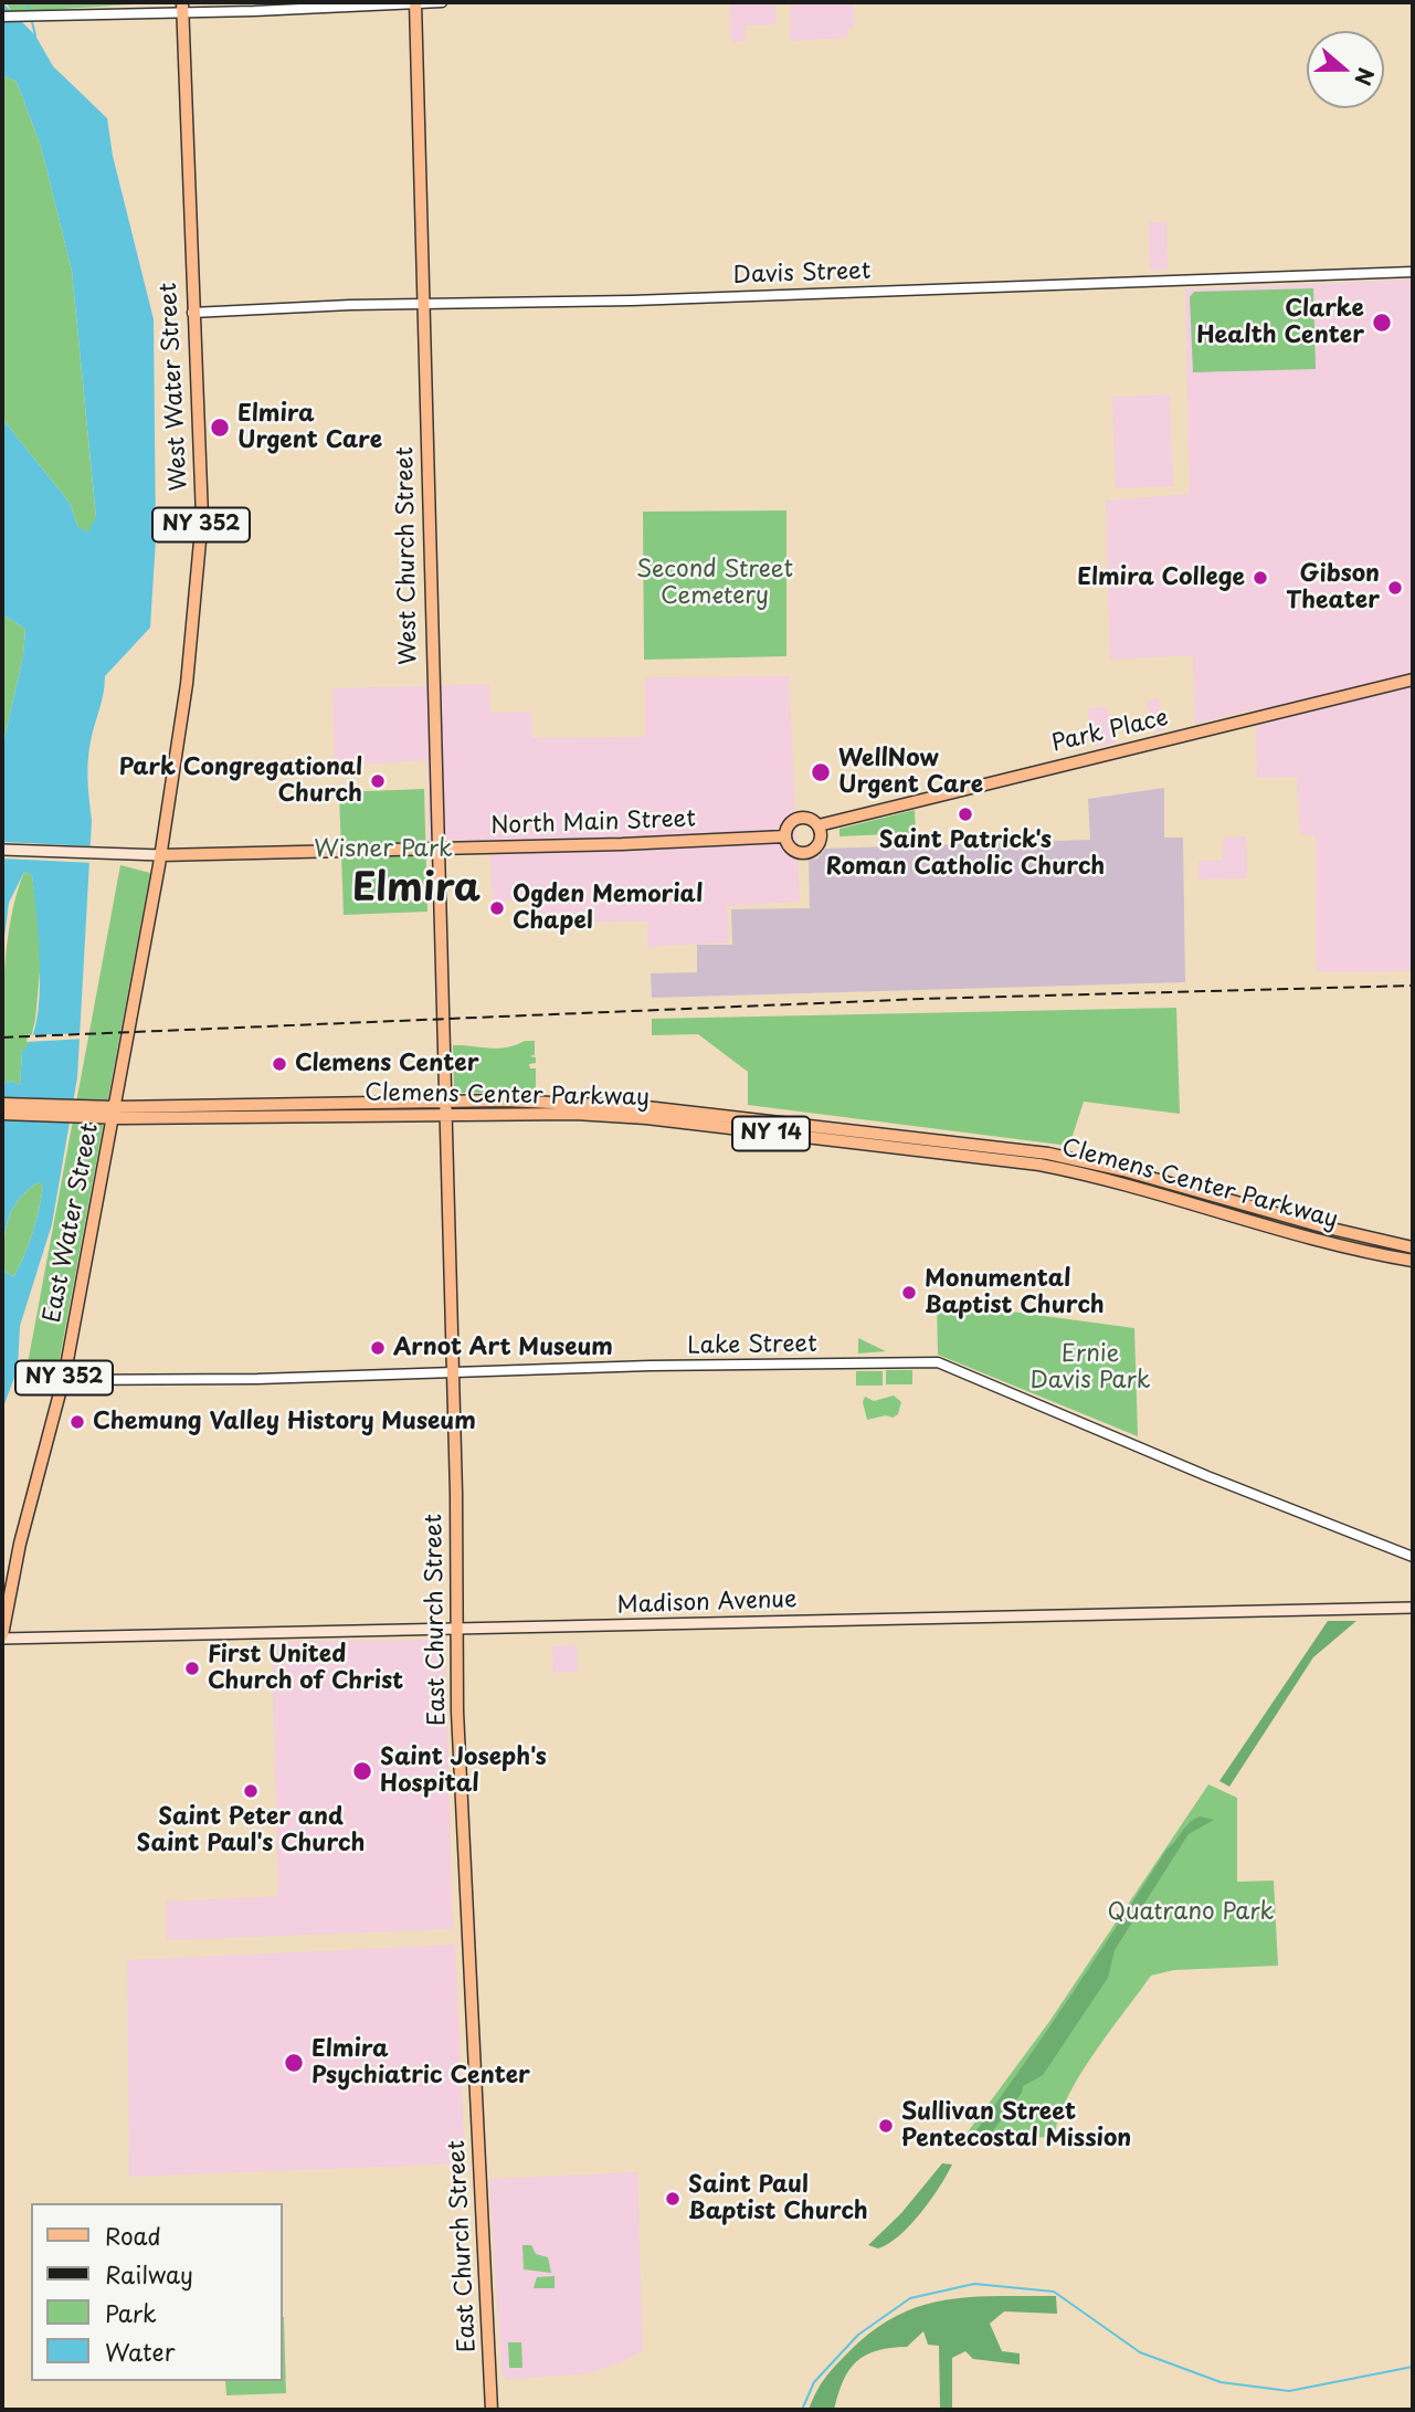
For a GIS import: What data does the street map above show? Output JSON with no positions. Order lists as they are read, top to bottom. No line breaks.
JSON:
{"streets":{"main road":["West Water Street","NY 352","West Church Street","Park Place","North Main Street","Clemens Center Parkway","NY 14","East Water Street","Madison Avenue","East Church Street"],"street":["Davis Street","Lake Street"]},"crossings":[["Davis Street","West Water Street"],["Davis Street","West Church Street"],["West Water Street","North Main Street"],["West Water Street","East Water Street"],["West Church Street","North Main Street"],["West Church Street","Clemens Center Parkway"],["West Church Street","East Church Street"],["Park Place","North Main Street"],["Clemens Center Parkway","East Water Street"],["Clemens Center Parkway","East Church Street"],["East Water Street","Lake Street"],["East Water Street","Madison Avenue"],["Lake Street","East Church Street"],["Madison Avenue","East Church Street"]],"districts":["Elmira"],"parks":["Second Street Cemetery","Wisner Park","Ernie Davis Park","Quatrano Park"],"places":["Clarke Health Center","Elmira Urgent Care","Elmira College","Gibson Theater","WellNow Urgent Care","Park Congregational Church","Saint Patrick's Roman Catholic Church","Ogden Memorial Chapel","Clemens Center","Monumental Baptist Church","Arnot Art Museum","Chemung Valley History Museum","First United Church of Christ","Saint Joseph's Hospital","Saint Peter and Saint Paul's Church","Elmira Psychiatric Center","Sullivan Street Pentecostal Mission","Saint Paul Baptist Church"],"legend":["Road","Railway","Park","Water"],"north":"right"}
